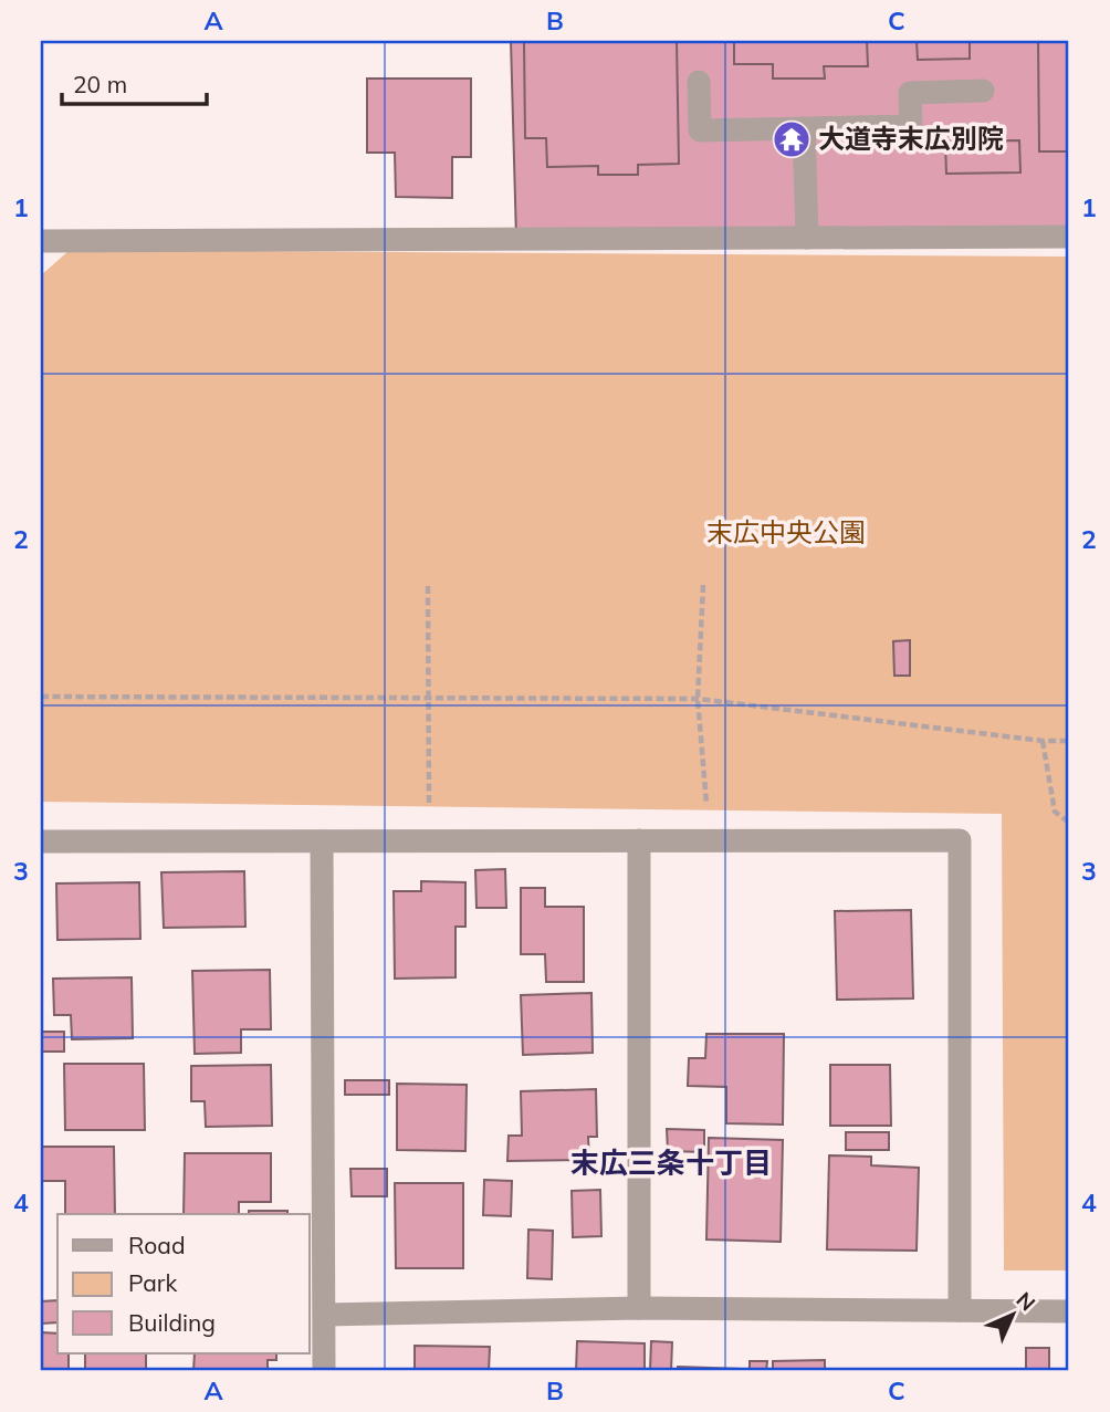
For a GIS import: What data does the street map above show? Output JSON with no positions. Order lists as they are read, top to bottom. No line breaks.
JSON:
{"districts":["末広三条十丁目"],"parks":["末広中央公園"],"places":{"temple":["大道寺末広別院"]},"legend":["Road","Park","Building"],"scale_bar":"20 m","north":"top right","grid":{"columns":["A","B","C"],"rows":["1","2","3","4"]}}
